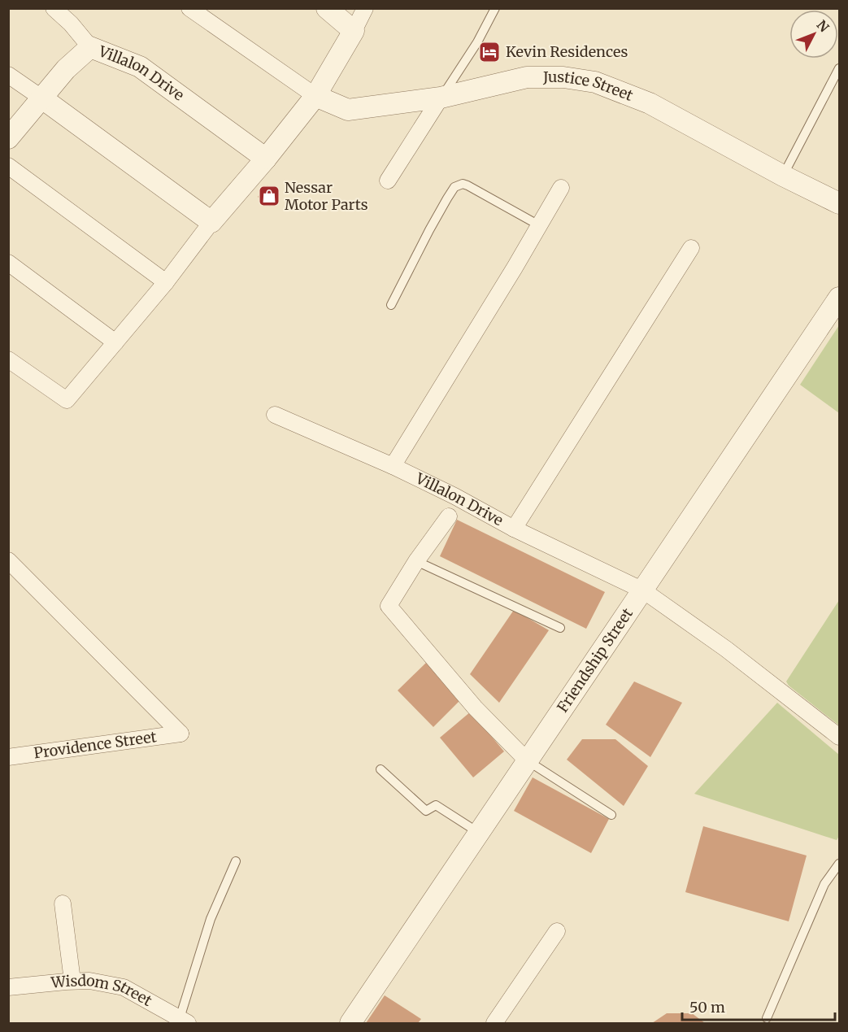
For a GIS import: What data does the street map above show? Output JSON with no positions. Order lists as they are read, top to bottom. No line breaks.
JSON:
{"streets":{"street":["Villalon Drive","Justice Street","Friendship Street","Providence Street","Wisdom Street"]},"crossings":[["Villalon Drive","Friendship Street"]],"places":{"hotel":["Kevin Residences"],"shop":["Nessar Motor Parts"]},"scale_bar":"50 m","north":"top right"}
